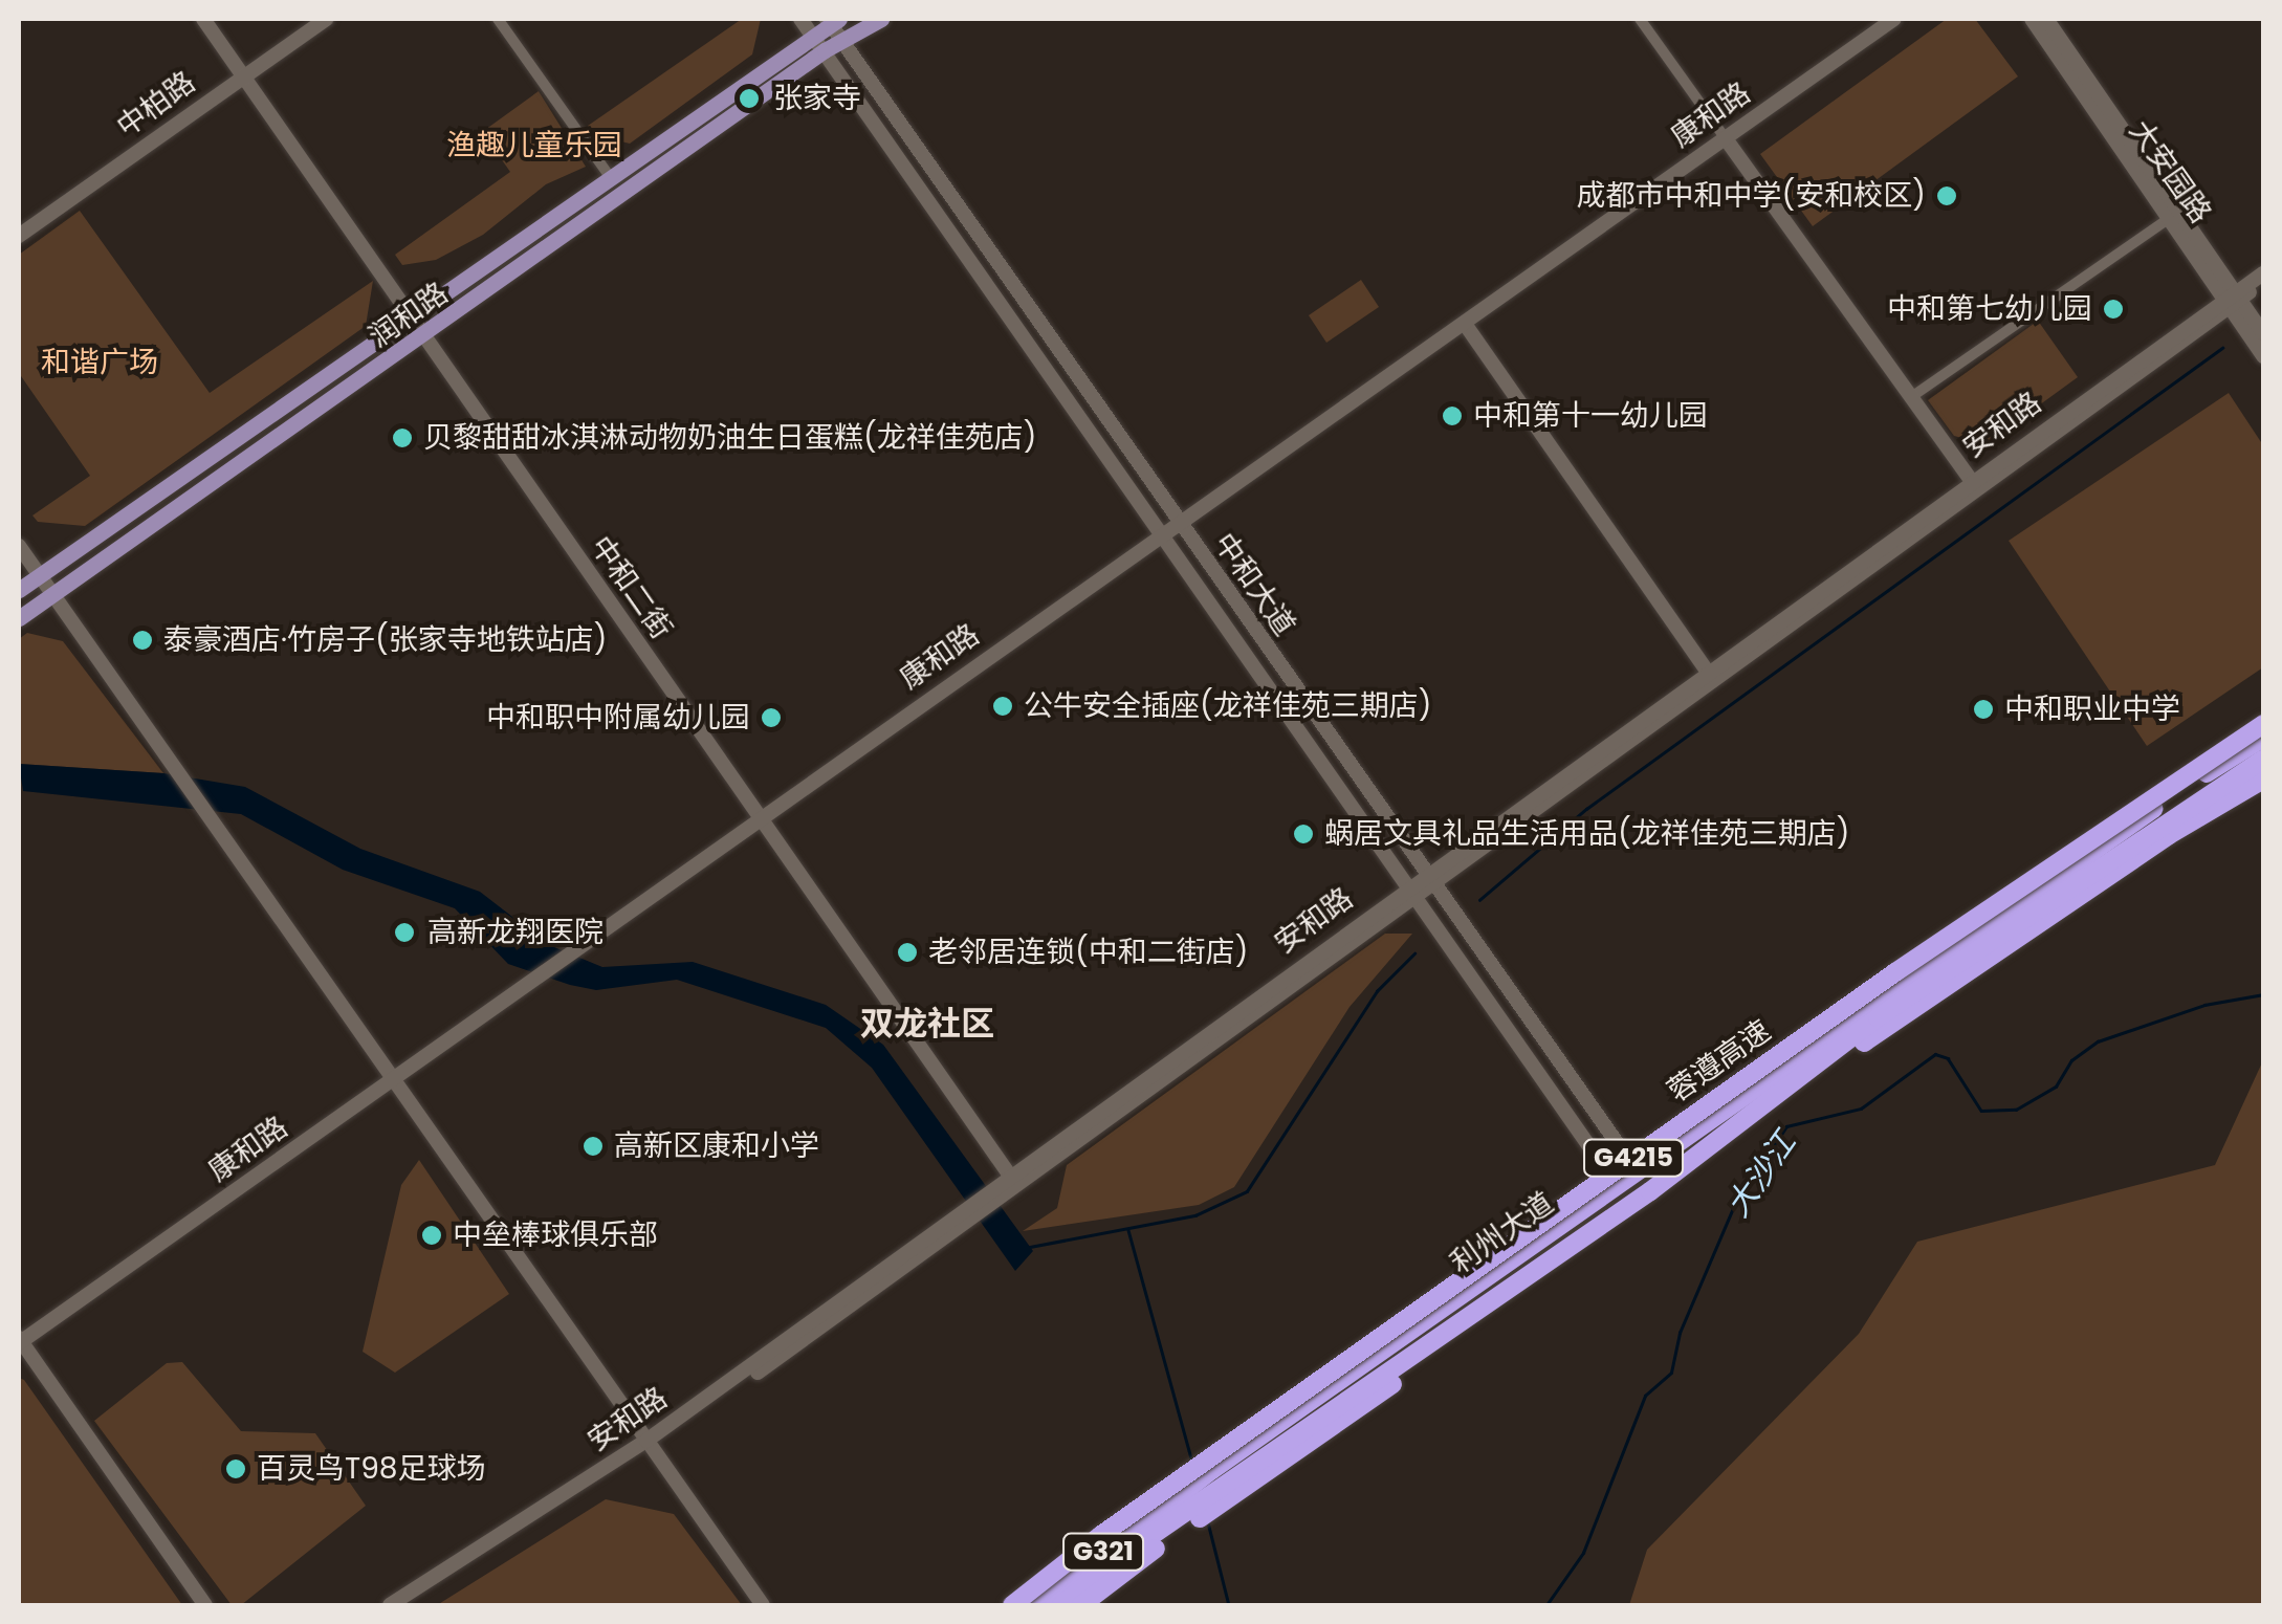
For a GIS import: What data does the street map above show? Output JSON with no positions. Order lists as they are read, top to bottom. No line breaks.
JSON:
{"streets":{"highway":["蓉遵高速","G4215","利州大道","G321"],"main road":["润和路"],"street":["中柏路","康和路","大安园路","安和路","中和大道","中和二街"]},"crossings":[["中柏路","中和二街"],["康和路","中和大道"],["康和路","中和二街"],["大安园路","安和路"],["润和路","中和大道"],["润和路","中和二街"],["安和路","中和大道"],["安和路","中和二街"],["中和大道","利州大道"]],"districts":["双龙社区"],"water":["大沙江"],"parks":["渔趣儿童乐园","和谐广场"],"places":["张家寺","成都市中和中学(安和校区)","中和第七幼儿园","中和第十一幼儿园","贝黎甜甜冰淇淋动物奶油生日蛋糕(龙祥佳苑店)","泰豪酒店·竹房子(张家寺地铁站店)","公牛安全插座(龙祥佳苑三期店)","中和职业中学","中和职中附属幼儿园","蜗居文具礼品生活用品(龙祥佳苑三期店)","高新龙翔医院","老邻居连锁(中和二街店)","高新区康和小学","中垒棒球俱乐部","百灵鸟T98足球场"]}
